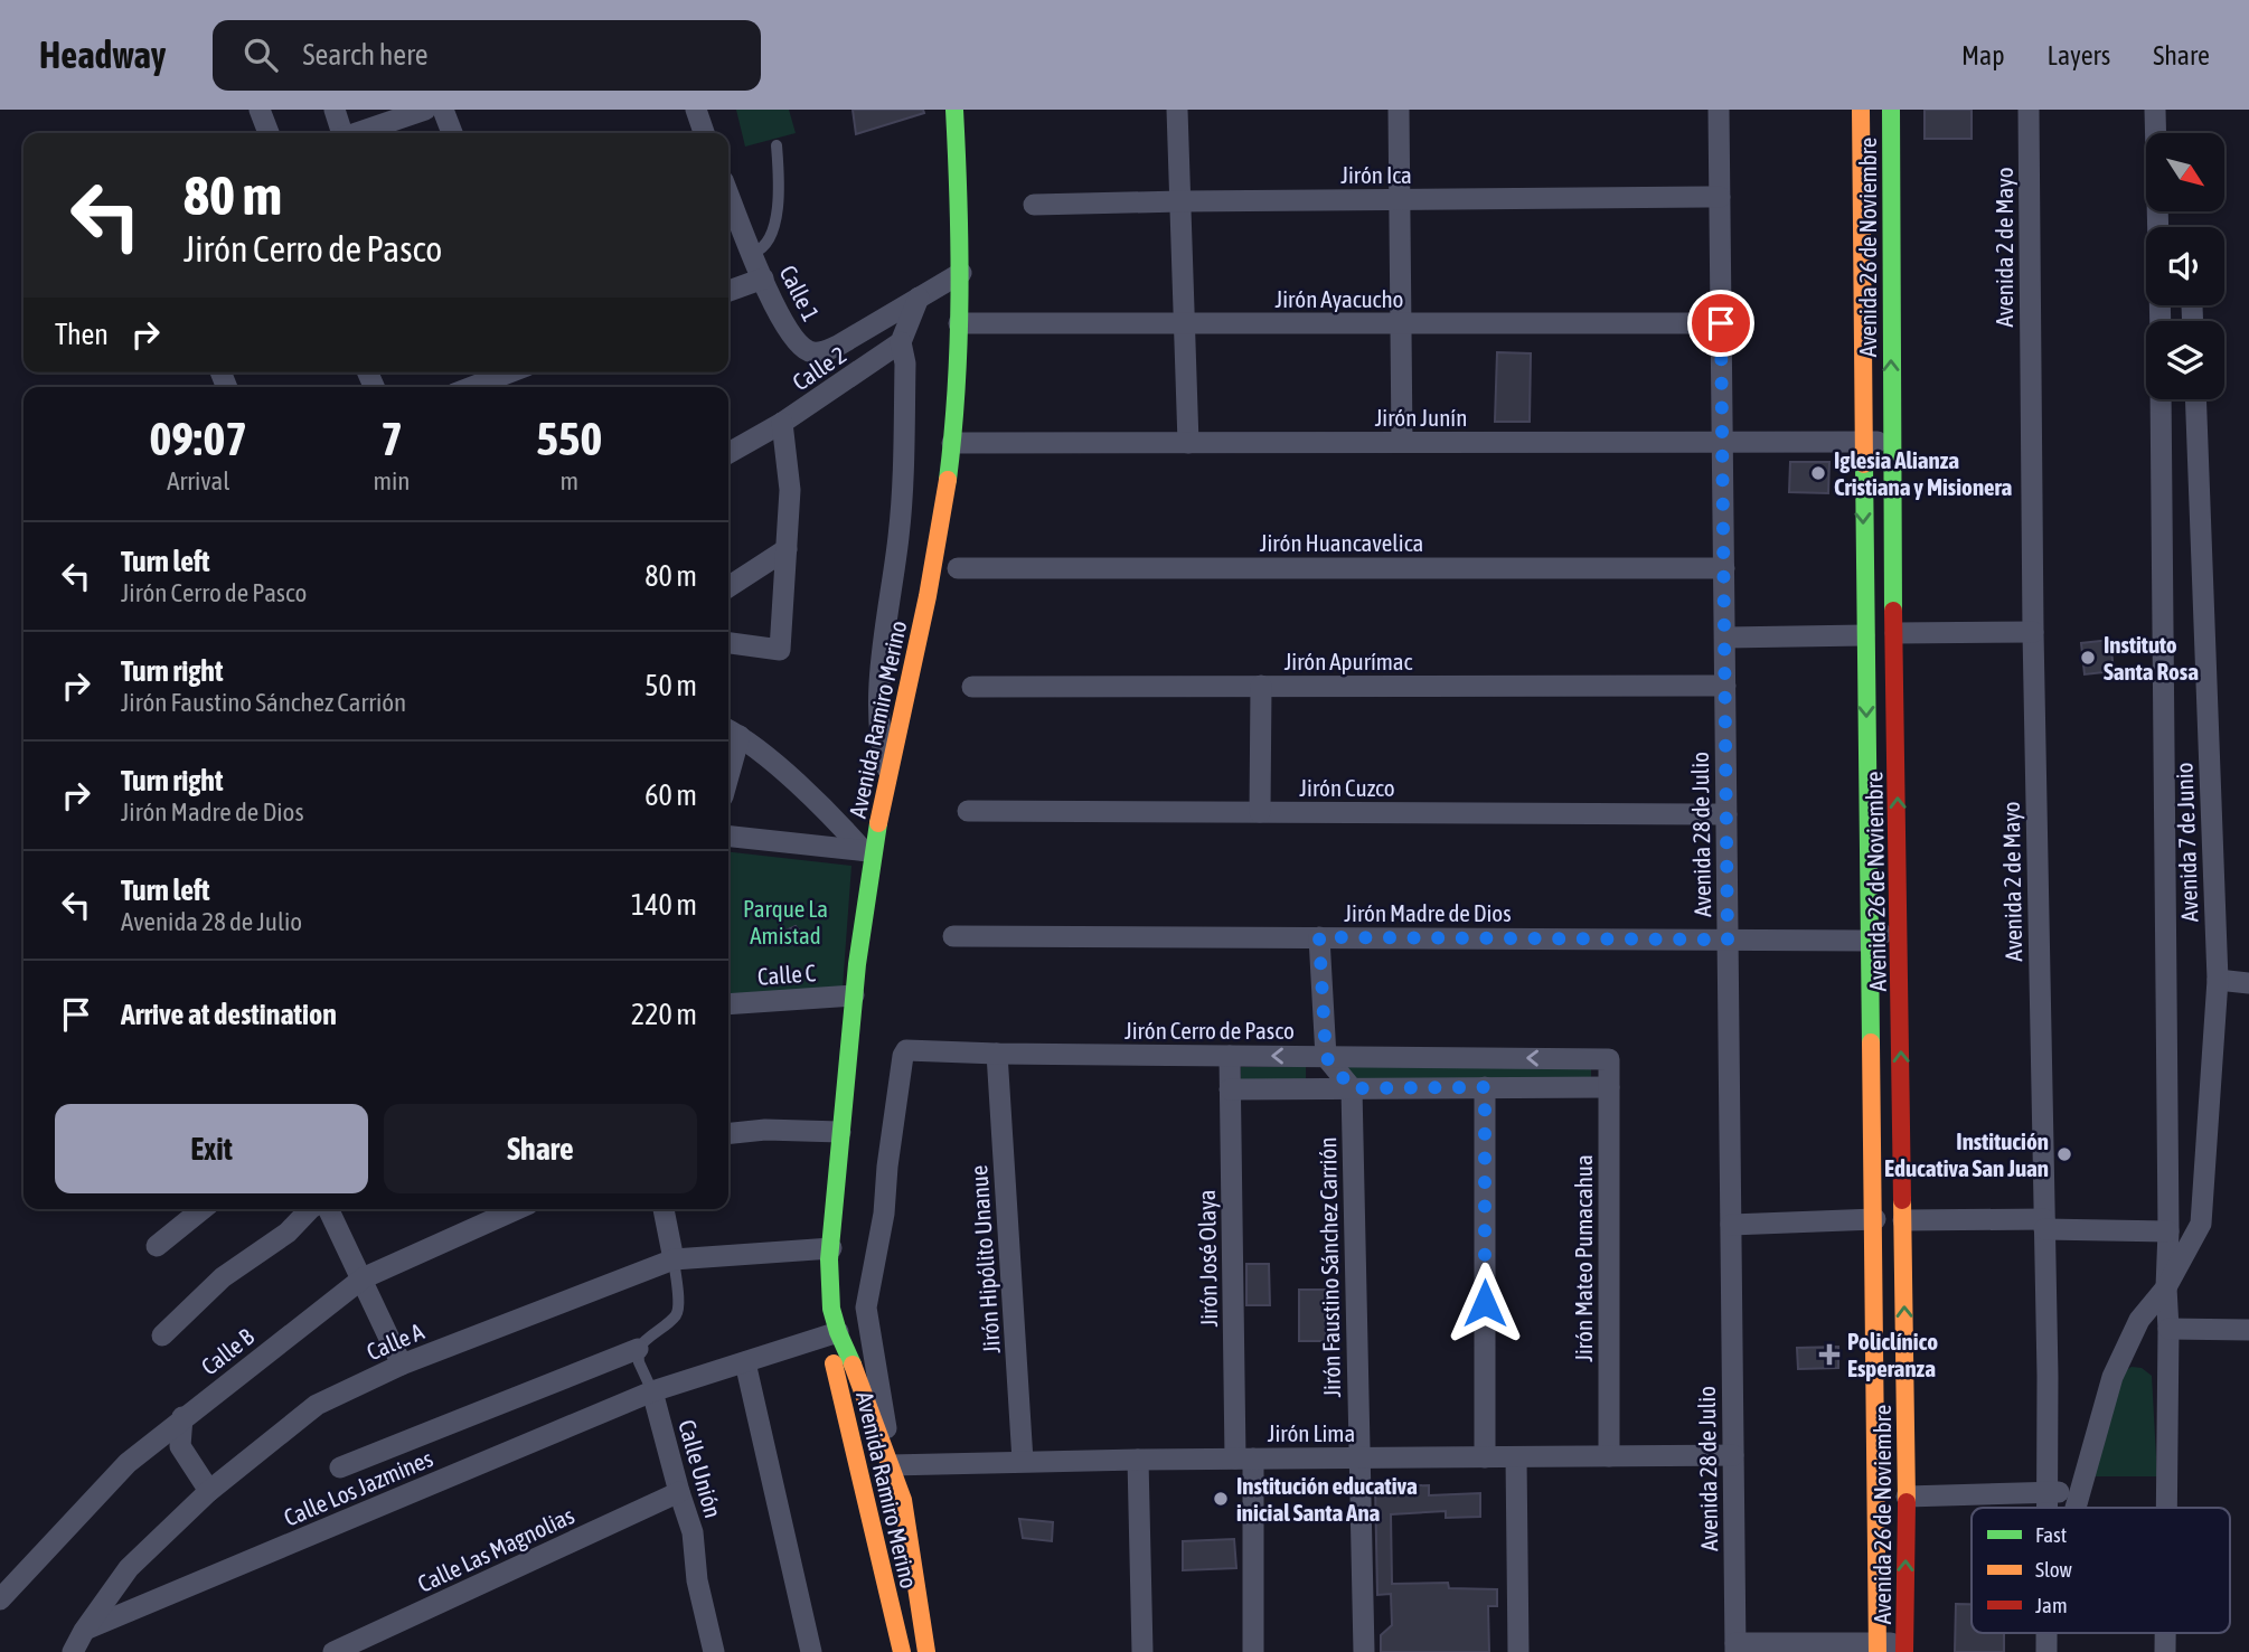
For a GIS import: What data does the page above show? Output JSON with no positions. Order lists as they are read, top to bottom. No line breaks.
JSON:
{"streets":{"main road":["Avenida 26 de Noviembre","Avenida Ramiro Merino"],"street":["Jirón Ica","Avenida 2 de Mayo","Calle 1","Jirón Ayacucho","Calle 2","Jirón Junín","Jirón Huancavelica","Jirón Apurímac","Jirón Cuzco","Avenida 28 de Julio","Avenida 7 de Junio","Jirón Madre de Dios","Calle C","Jirón Cerro de Pasco","Jirón José Olaya","Jirón Mateo Pumacahua","Jirón Hipólito Unanue","Jirón Faustino Sánchez Carrión","Calle A","Calle B","Jirón Lima","Calle Unión","Calle Los Jazmines","Calle Las Magnolias"]},"crossings":[["Jirón Ica","Avenida 28 de Julio"],["Avenida 26 de Noviembre","Jirón Junín"],["Avenida 26 de Noviembre","Jirón Madre de Dios"],["Calle 1","Avenida Ramiro Merino"],["Jirón Ayacucho","Avenida Ramiro Merino"],["Jirón Ayacucho","Avenida 28 de Julio"],["Jirón Junín","Avenida Ramiro Merino"],["Jirón Junín","Avenida 28 de Julio"],["Jirón Huancavelica","Avenida 28 de Julio"],["Jirón Apurímac","Avenida 28 de Julio"],["Avenida Ramiro Merino","Calle C"],["Avenida Ramiro Merino","Jirón Cerro de Pasco"],["Avenida Ramiro Merino","Calle A"],["Avenida Ramiro Merino","Jirón Lima"],["Avenida Ramiro Merino","Calle Los Jazmines"],["Jirón Cuzco","Avenida 28 de Julio"],["Avenida 28 de Julio","Jirón Madre de Dios"],["Avenida 28 de Julio","Jirón Lima"],["Jirón Cerro de Pasco","Jirón José Olaya"],["Jirón Cerro de Pasco","Jirón Mateo Pumacahua"],["Jirón Cerro de Pasco","Jirón Hipólito Unanue"],["Jirón Cerro de Pasco","Jirón Lima"],["Jirón José Olaya","Jirón Lima"],["Jirón Mateo Pumacahua","Jirón Lima"],["Jirón Hipólito Unanue","Jirón Lima"],["Jirón Faustino Sánchez Carrión","Jirón Lima"],["Calle A","Calle Los Jazmines"],["Calle Unión","Calle Los Jazmines"],["Calle Unión","Calle Las Magnolias"]],"parks":["Parque La Amistad"],"places":{"other":["Iglesia Alianza Cristiana y Misionera","Instituto Santa Rosa","Institución Educativa San Juan","Institución educativa inicial Santa Ana"],"health":["Policlínico Esperanza"]},"legend":["Fast","Slow","Jam"],"north":"bottom right","page":{"header":"Headway","search":"Search here","nav":["Map","Layers","Share"],"turn":["80 m","Jirón Cerro de Pasco"],"then":"Then","eta":["09:07","Arrival","7","min","550","m"],"list":[{"name":"Turn left","note":"Jirón Cerro de Pasco","value":"80 m"},{"name":"Turn right","note":"Jirón Faustino Sánchez Carrión","value":"50 m"},{"name":"Turn right","note":"Jirón Madre de Dios","value":"60 m"},{"name":"Turn left","note":"Avenida 28 de Julio","value":"140 m"},{"name":"Arrive at destination","value":"220 m"}],"buttons":["Exit","Share"]}}
